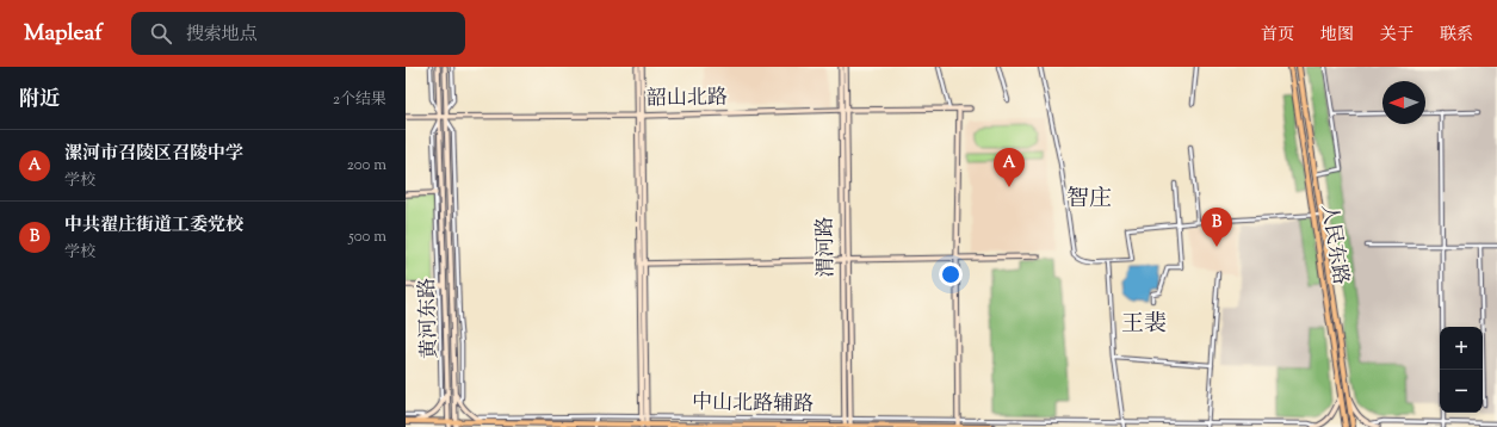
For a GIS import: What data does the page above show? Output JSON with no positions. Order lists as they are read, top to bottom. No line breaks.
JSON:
{"streets":{"main road":["人民东路"],"street":["韶山北路","渭河路","黄河东路","中山北路辅路"]},"crossings":[["韶山北路","渭河路"],["韶山北路","黄河东路"],["渭河路","中山北路辅路"]],"districts":["智庄","王裴"],"north":"left","page":{"header":"Mapleaf","search":"搜索地点","nav":["首页","地图","关于","联系"],"heading":["附近","2个结果"],"list":[{"mark":"A","name":"漯河市召陵区召陵中学","note":"学校","value":"200 m"},{"mark":"B","name":"中共翟庄街道工委党校","note":"学校","value":"500 m"}],"pins":["A","B"],"map_buttons":["+","−"]}}
